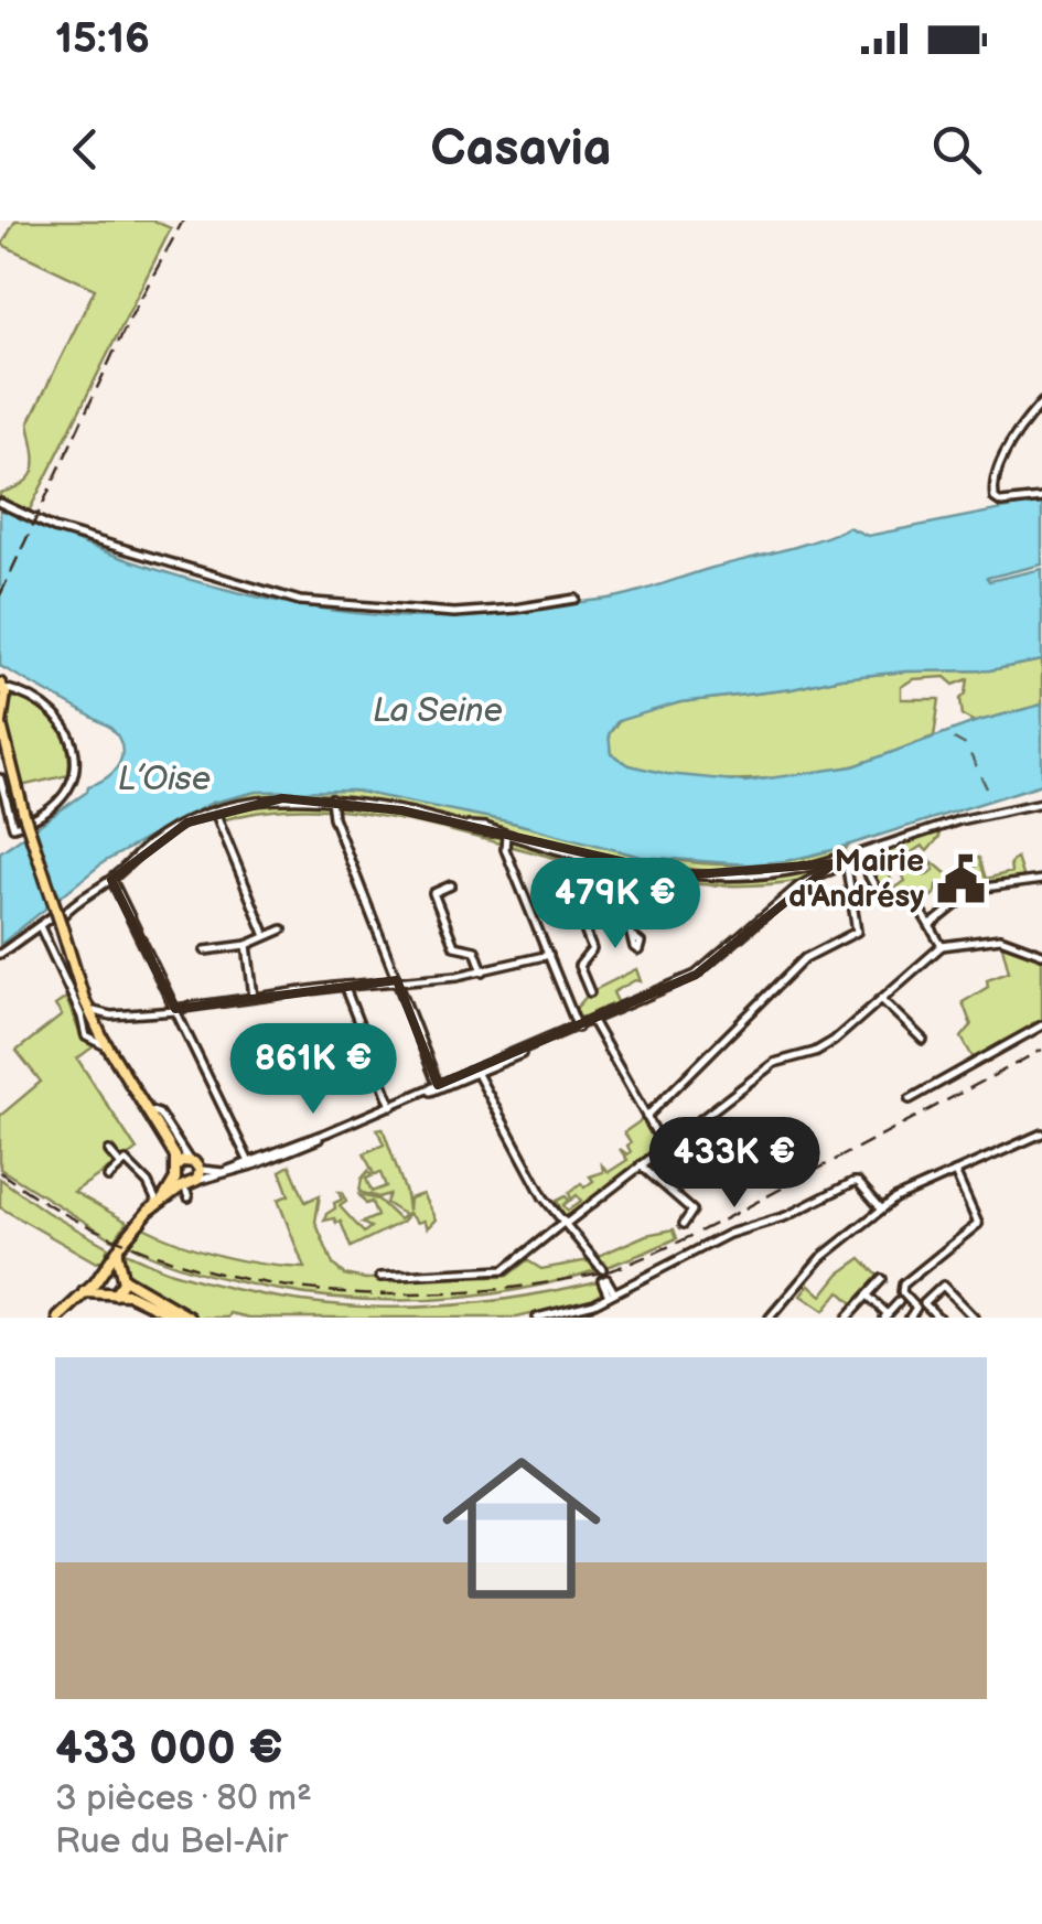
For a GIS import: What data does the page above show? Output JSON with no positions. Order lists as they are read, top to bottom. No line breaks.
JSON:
{"water":["La Seine","L’Oise"],"places":{"public building":["Mairie d'Andrésy"]},"page":{"status":"15:16","header":"Casavia","price":["479K €","861K €","433K €"],"list":[{"name":"433 000 €","note":"3 pièces · 80 m² · Rue du Bel-Air"}]}}
